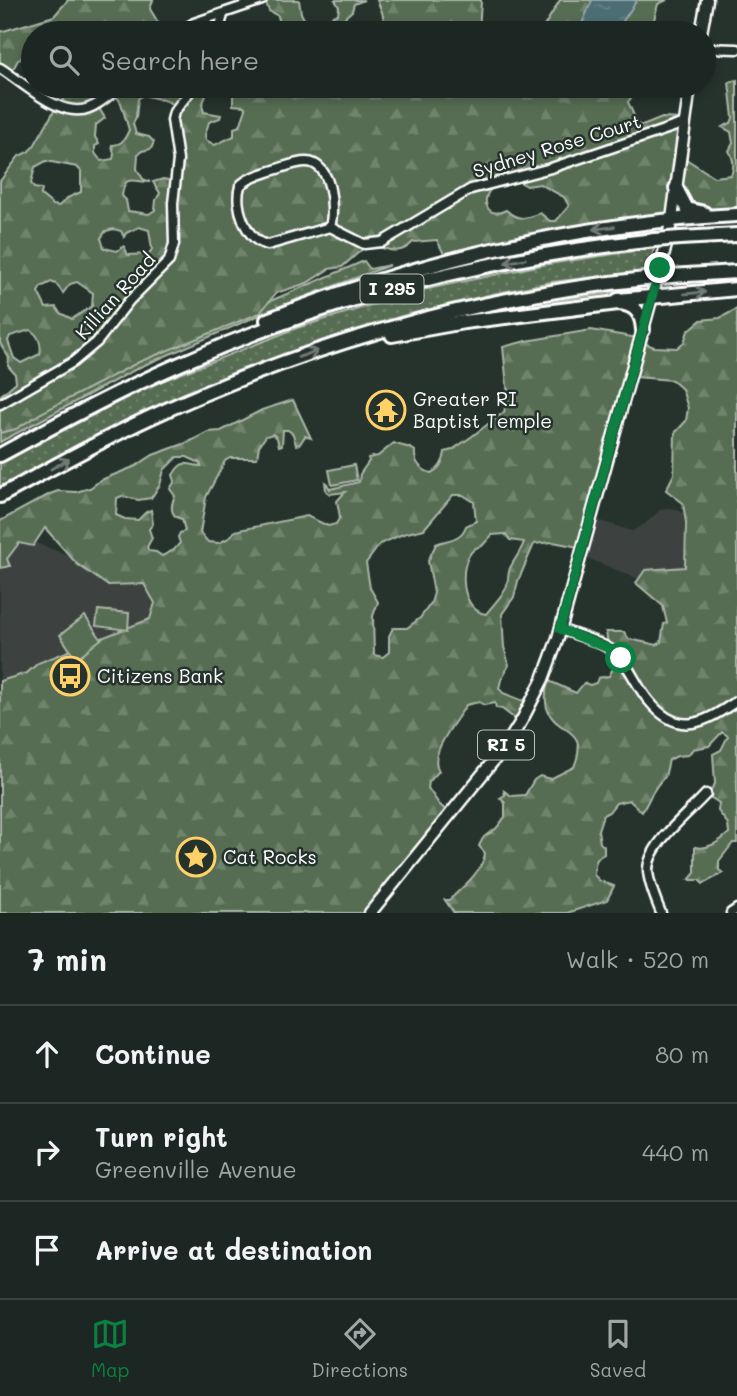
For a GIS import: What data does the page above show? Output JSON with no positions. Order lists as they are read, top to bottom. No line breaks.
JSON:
{"streets":{"highway":["I 295"],"main road":["RI 5"],"street":["Sydney Rose Court","Killian Road"]},"crossings":[["Sydney Rose Court","RI 5"]],"places":{"temple":["Greater RI Baptist Temple"],"bus stop":["Citizens Bank"],"place":["Cat Rocks"]},"page":{"search":"Search here","heading":["7 min","Walk · 520 m"],"list":[["Continue","80 m"],["Turn right","Greenville Avenue","440 m"],"Arrive at destination"],"nav":["Map","Directions","Saved"]}}
